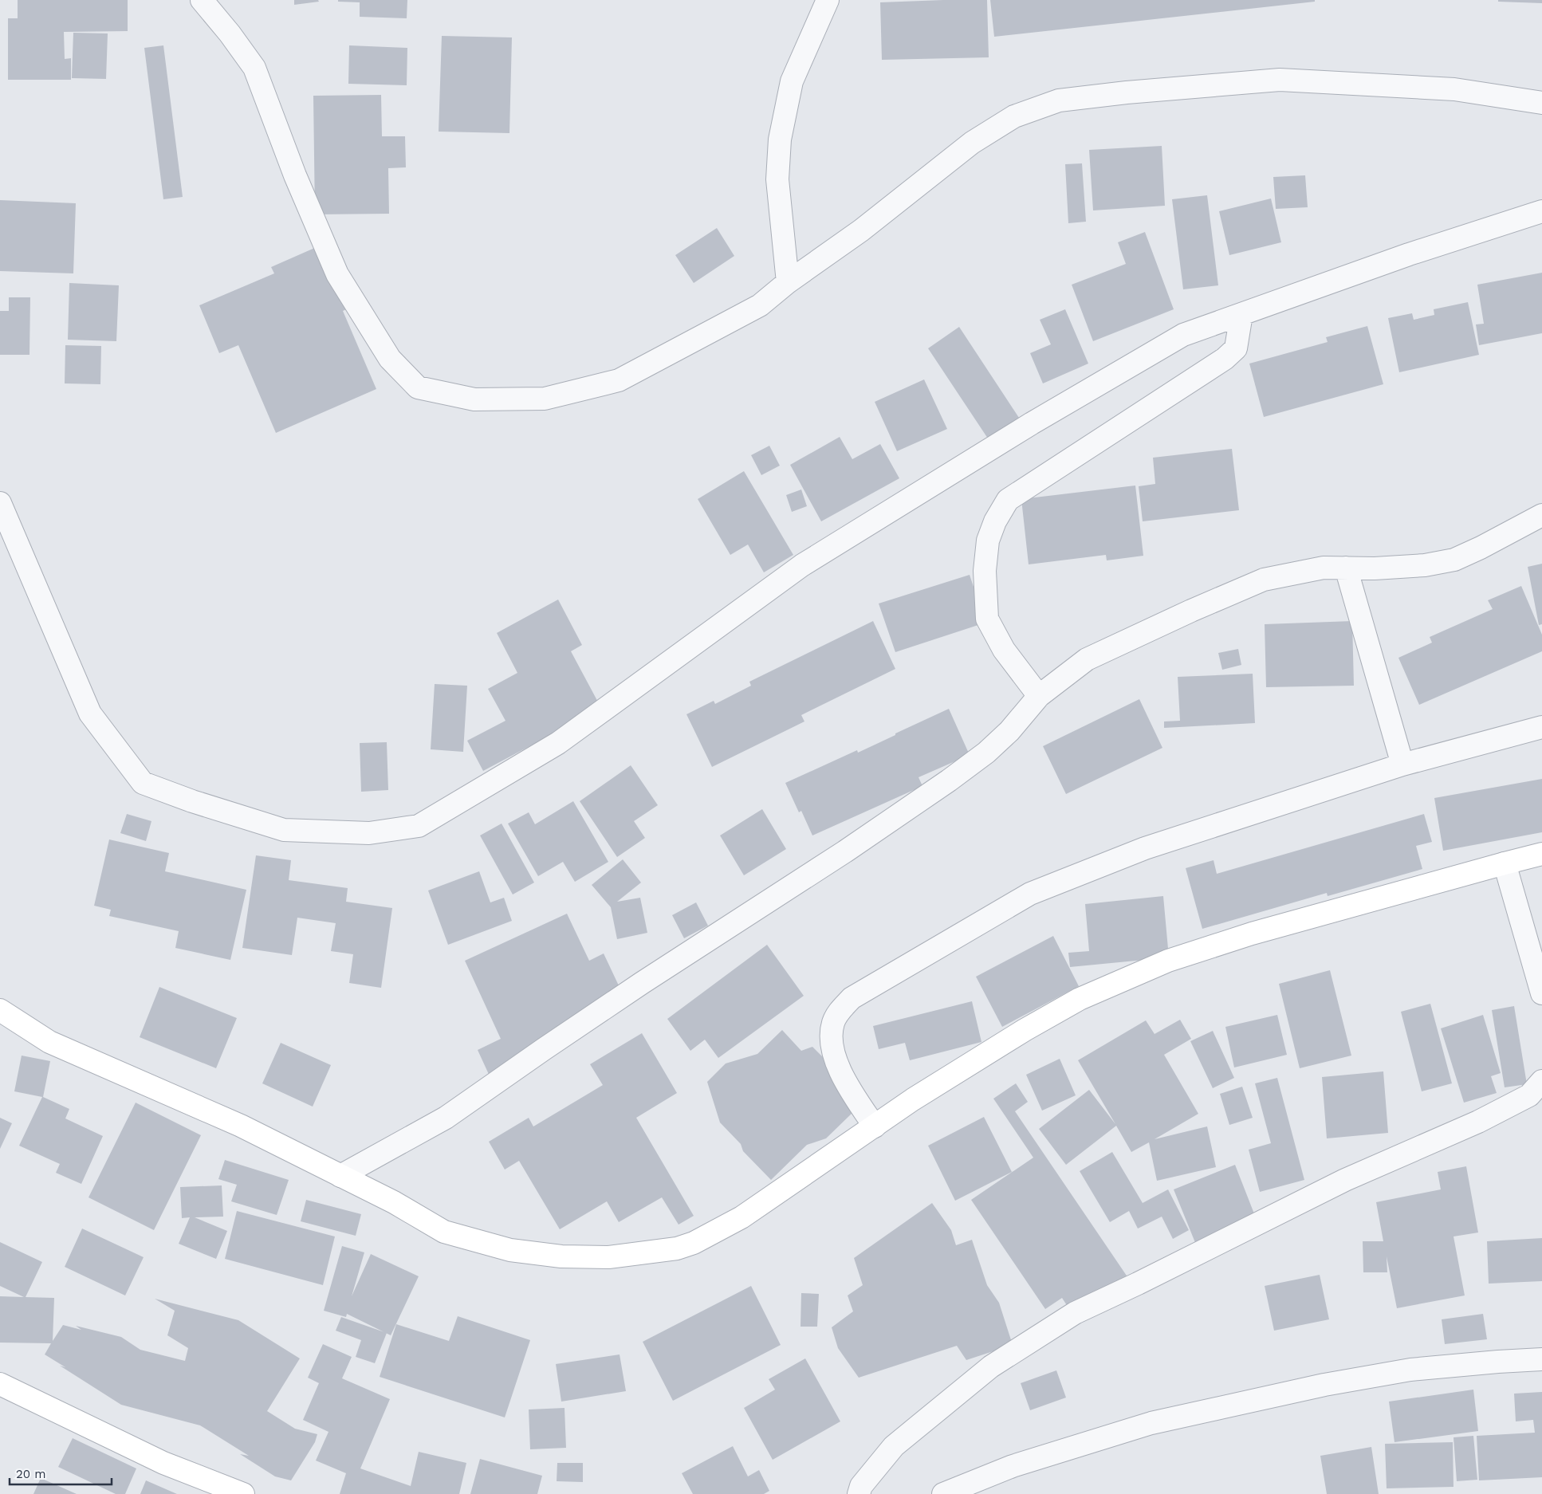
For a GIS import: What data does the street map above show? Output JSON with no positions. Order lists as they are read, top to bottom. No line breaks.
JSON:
{"scale_bar":"20 m"}
